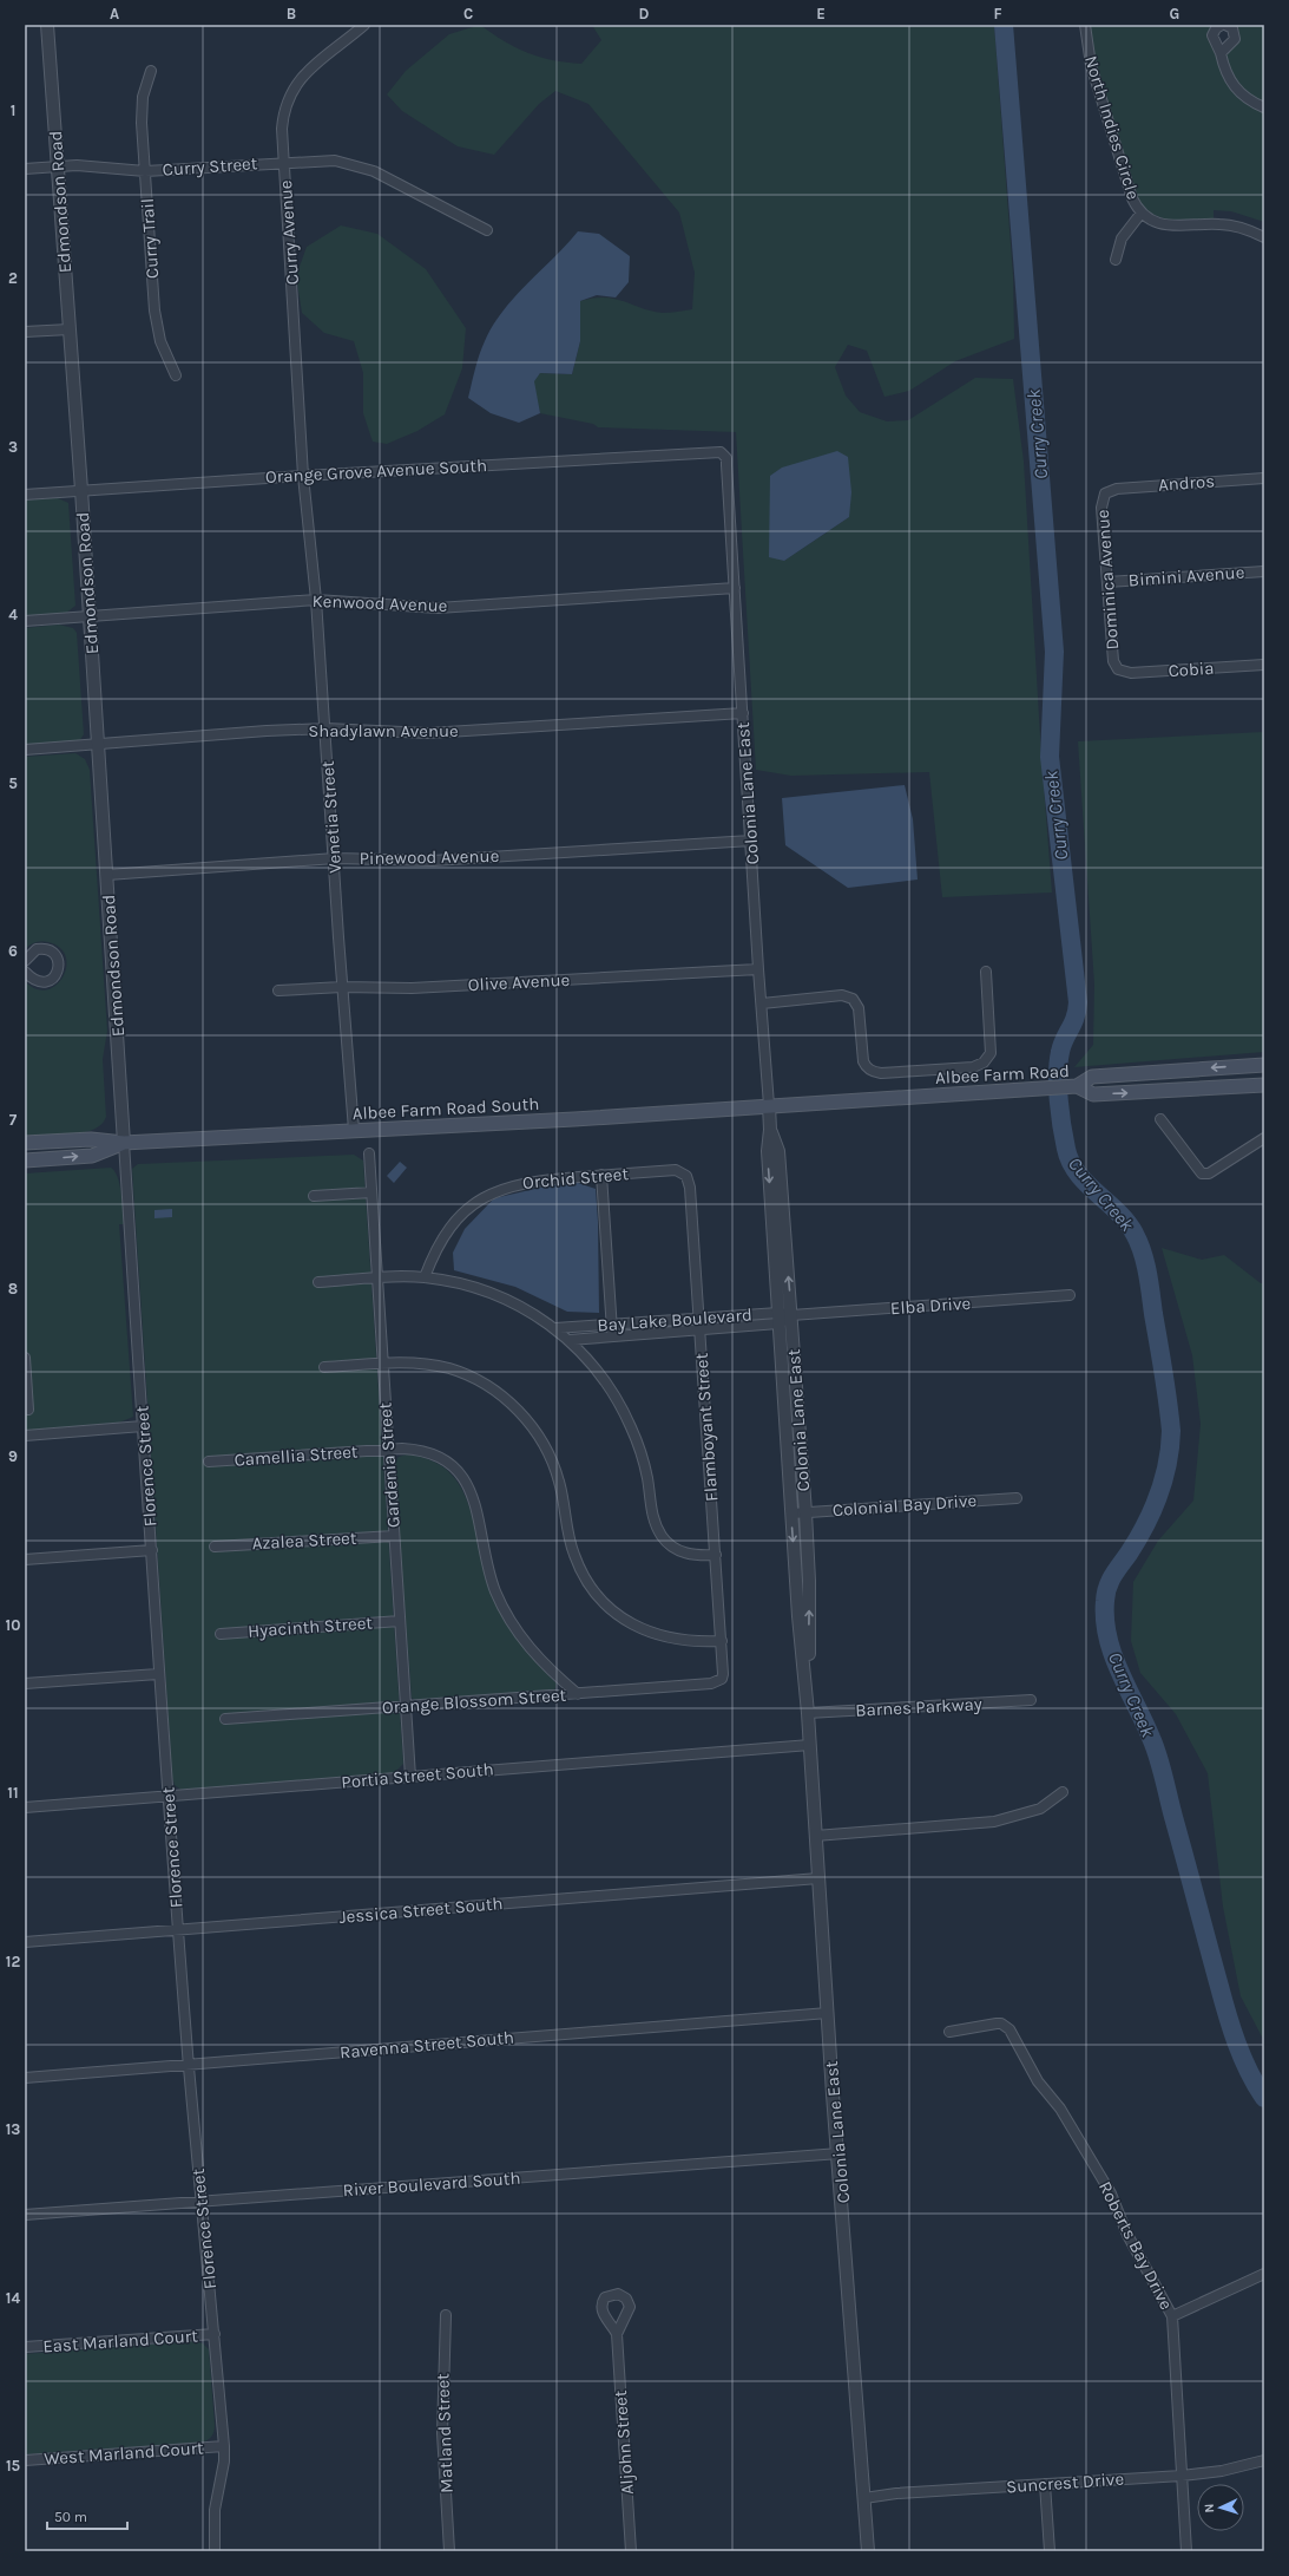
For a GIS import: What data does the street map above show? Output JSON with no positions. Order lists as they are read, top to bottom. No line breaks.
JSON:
{"streets":{"main road":["Albee Farm Road","Albee Farm Road South"],"street":["North Indies Circle","Curry Street","Edmondson Road","Curry Avenue","Curry Trail","Orange Grove Avenue South","Andros","Bimini Avenue","Dominica Avenue","Kenwood Avenue","Cobia","Shadylawn Avenue","Colonia Lane East","Venetia Street","Pinewood Avenue","Olive Avenue","Orchid Street","Elba Drive","Bay Lake Boulevard","Flamboyant Street","Camellia Street","Gardenia Street","Florence Street","Colonial Bay Drive","Azalea Street","Hyacinth Street","Orange Blossom Street","Barnes Parkway","Portia Street South","Jessica Street South","Ravenna Street South","River Boulevard South","Roberts Bay Drive","East Marland Court","Matland Street","Aljohn Street","West Marland Court","Suncrest Drive"]},"crossings":[["Curry Street","Edmondson Road"],["Curry Street","Curry Avenue"],["Curry Street","Curry Trail"],["Edmondson Road","Orange Grove Avenue South"],["Edmondson Road","Kenwood Avenue"],["Edmondson Road","Shadylawn Avenue"],["Edmondson Road","Pinewood Avenue"],["Edmondson Road","Albee Farm Road South"],["Edmondson Road","Florence Street"],["Curry Avenue","Orange Grove Avenue South"],["Curry Avenue","Venetia Street"],["Orange Grove Avenue South","Colonia Lane East"],["Orange Grove Avenue South","Venetia Street"],["Andros","Dominica Avenue"],["Bimini Avenue","Dominica Avenue"],["Dominica Avenue","Cobia"],["Kenwood Avenue","Colonia Lane East"],["Kenwood Avenue","Venetia Street"],["Shadylawn Avenue","Colonia Lane East"],["Shadylawn Avenue","Venetia Street"],["Colonia Lane East","Pinewood Avenue"],["Colonia Lane East","Olive Avenue"],["Colonia Lane East","Albee Farm Road"],["Colonia Lane East","Albee Farm Road South"],["Colonia Lane East","Elba Drive"],["Colonia Lane East","Bay Lake Boulevard"],["Colonia Lane East","Colonial Bay Drive"],["Colonia Lane East","Barnes Parkway"],["Colonia Lane East","Portia Street South"],["Colonia Lane East","Jessica Street South"],["Colonia Lane East","Ravenna Street South"],["Colonia Lane East","River Boulevard South"],["Colonia Lane East","Suncrest Drive"],["Venetia Street","Pinewood Avenue"],["Venetia Street","Olive Avenue"],["Venetia Street","Albee Farm Road South"],["Albee Farm Road","Albee Farm Road South"],["Albee Farm Road South","Florence Street"],["Orchid Street","Flamboyant Street"],["Elba Drive","Bay Lake Boulevard"],["Bay Lake Boulevard","Flamboyant Street"],["Flamboyant Street","Orange Blossom Street"],["Camellia Street","Gardenia Street"],["Camellia Street","Orange Blossom Street"],["Gardenia Street","Azalea Street"],["Gardenia Street","Hyacinth Street"],["Gardenia Street","Orange Blossom Street"],["Gardenia Street","Portia Street South"],["Florence Street","Portia Street South"],["Florence Street","Jessica Street South"],["Florence Street","Ravenna Street South"],["Florence Street","River Boulevard South"],["Florence Street","East Marland Court"],["Florence Street","West Marland Court"],["Roberts Bay Drive","Suncrest Drive"]],"water":["Curry Creek"],"scale_bar":"50 m","north":"left","grid":{"columns":["A","B","C","D","E","F","G"],"rows":["1","2","3","4","5","6","7","8","9","10","11","12","13","14","15"]}}
